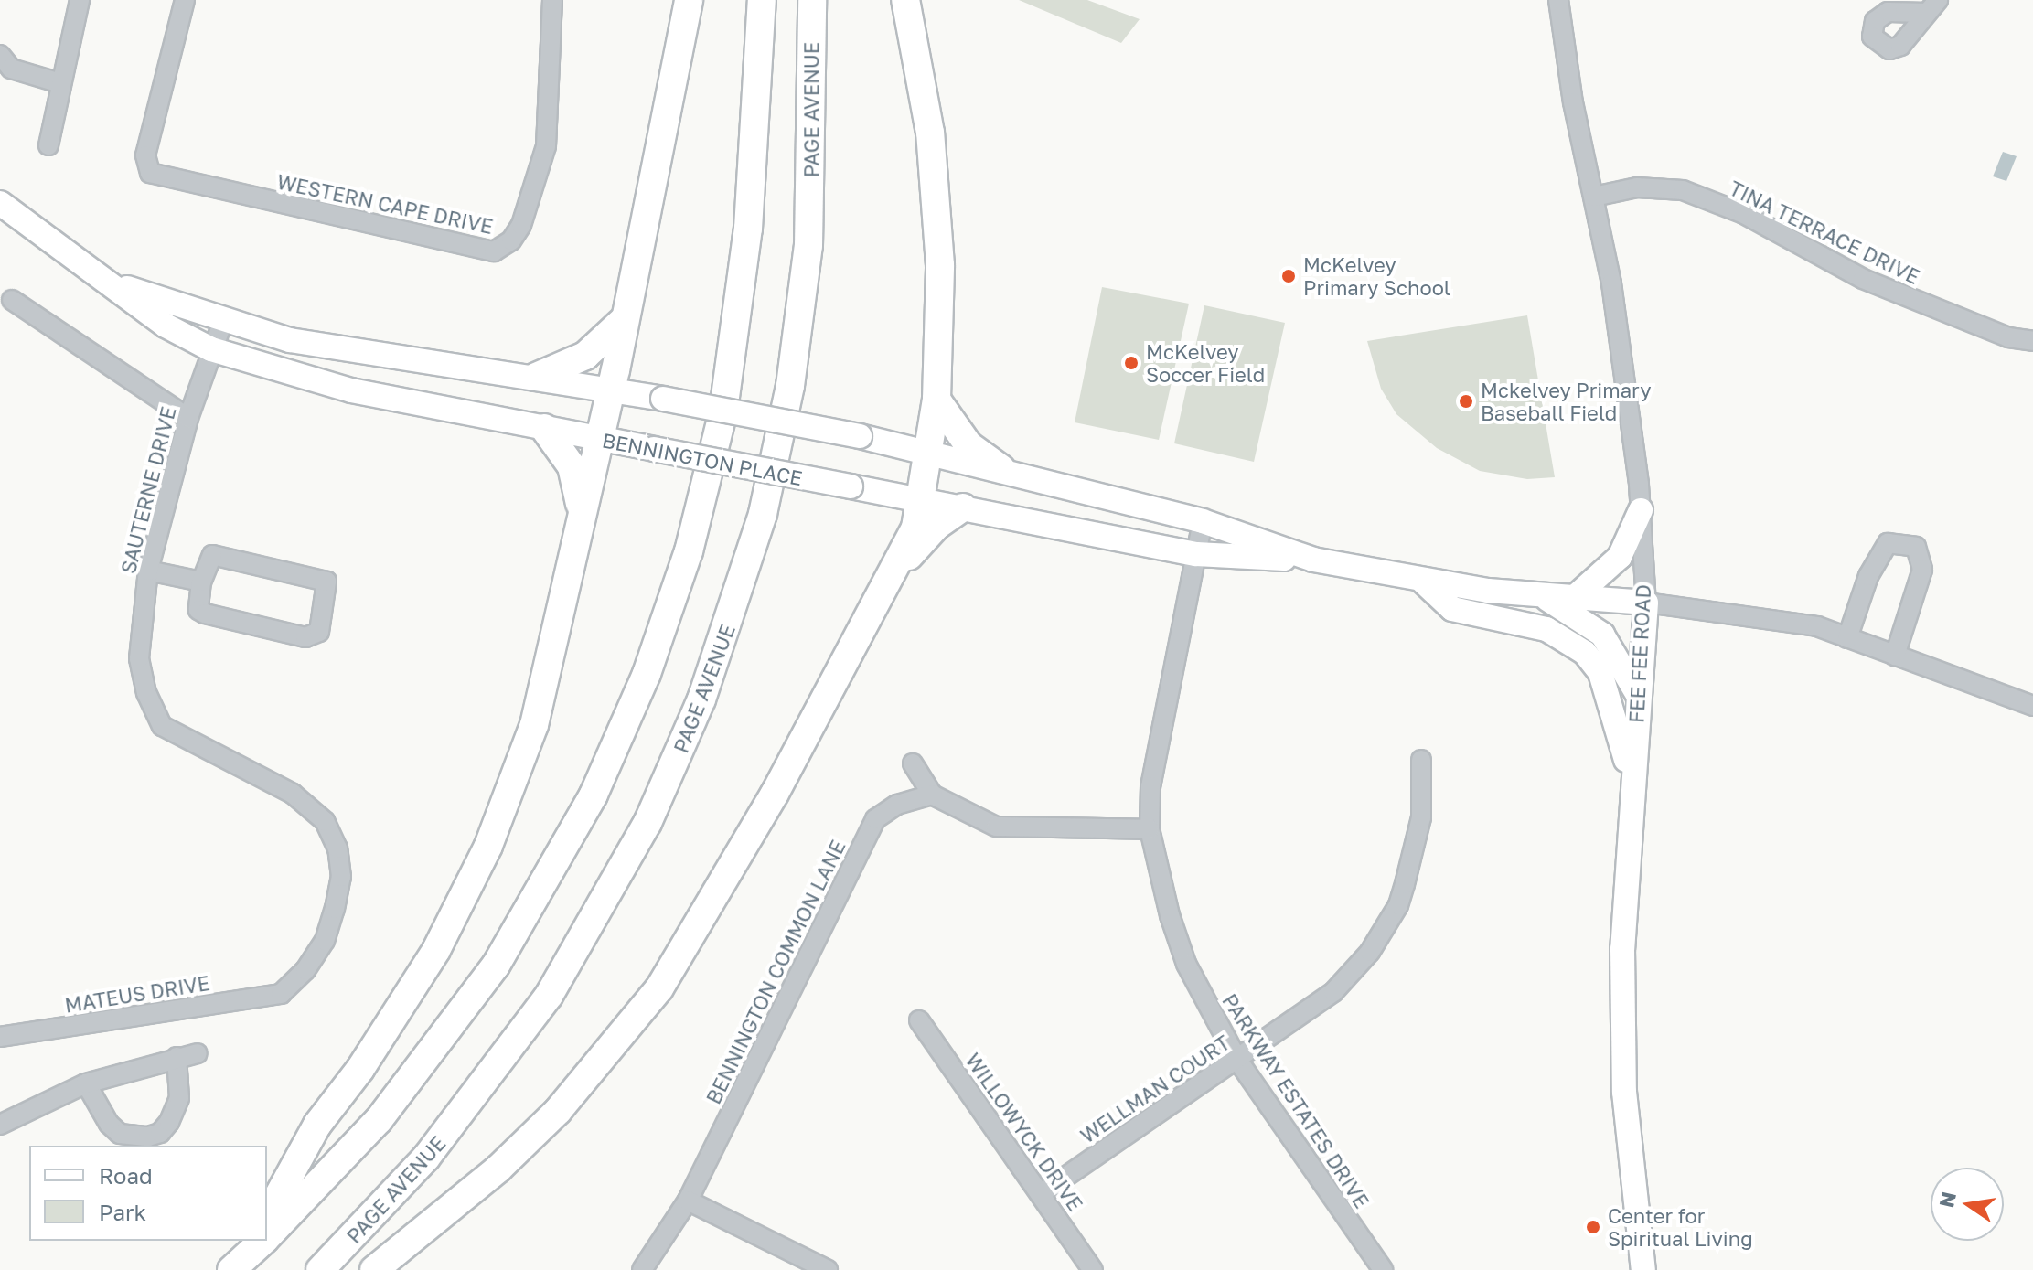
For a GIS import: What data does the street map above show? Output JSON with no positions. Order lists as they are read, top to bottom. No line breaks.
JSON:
{"streets":{"highway":["PAGE AVENUE"],"main road":["BENNINGTON PLACE","FEE FEE ROAD"],"street":["WESTERN CAPE DRIVE","TINA TERRACE DRIVE","SAUTERNE DRIVE","BENNINGTON COMMON LANE","MATEUS DRIVE","WELLMAN COURT","PARKWAY ESTATES DRIVE","WILLOWYCK DRIVE"]},"crossings":[["TINA TERRACE DRIVE","FEE FEE ROAD"],["BENNINGTON PLACE","SAUTERNE DRIVE"],["BENNINGTON PLACE","FEE FEE ROAD"],["BENNINGTON PLACE","PARKWAY ESTATES DRIVE"],["SAUTERNE DRIVE","MATEUS DRIVE"],["WELLMAN COURT","PARKWAY ESTATES DRIVE"],["WELLMAN COURT","WILLOWYCK DRIVE"]],"places":["McKelvey Primary School","McKelvey Soccer Field","Mckelvey Primary Baseball Field","Center for Spiritual Living"],"legend":["Road","Park"],"north":"left"}
